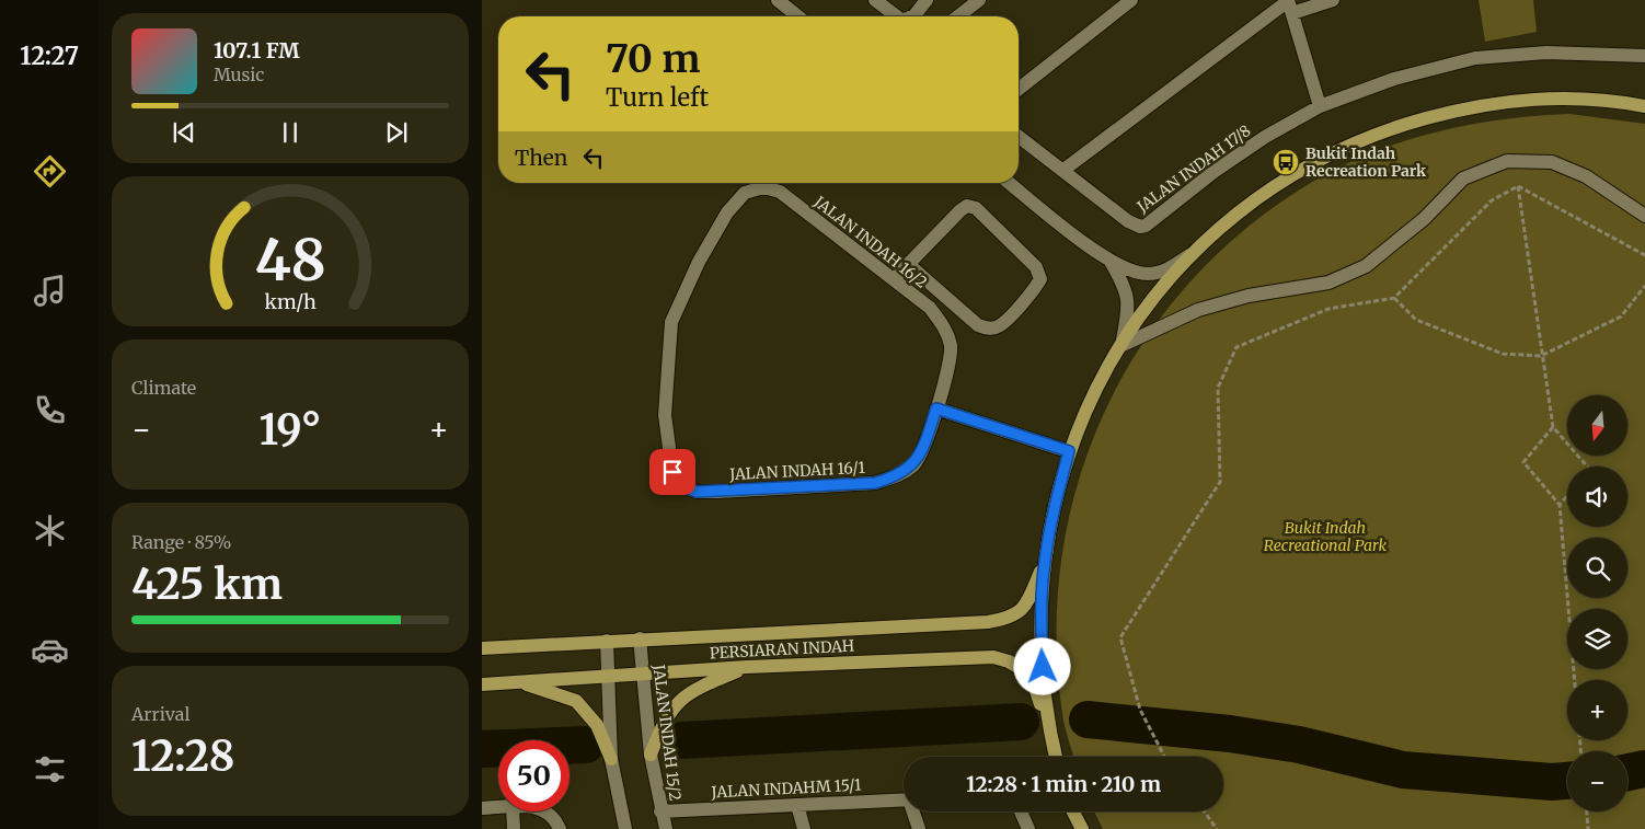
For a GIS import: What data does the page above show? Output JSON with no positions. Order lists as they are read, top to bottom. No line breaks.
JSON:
{"streets":{"main road":["PERSIARAN INDAH"],"street":["JALAN INDAH 17/8","JALAN INDAH 16/2","JALAN INDAH 16/1","JALAN INDAH 15/2","JALAN INDAHM 15/1"]},"crossings":[["JALAN INDAH 16/2","JALAN INDAH 16/1"],["PERSIARAN INDAH","JALAN INDAH 15/2"],["JALAN INDAH 15/2","JALAN INDAHM 15/1"]],"parks":["Bukit Indah Recreational Park"],"places":{"bus stop":["Bukit Indah Recreation Park"]},"north":"bottom","page":{"tabs":"12:27","turn":["70 m","Turn left"],"song":["107.1 FM","Music"],"then":"Then","tile":["Climate",["Range · 85%","425 km"],["Arrival","12:28"]],"map_buttons":["+","−"],"heat":["−","19°","+"],"limit":"50","trip":"12:28 · 1 min · 210 m","gauge":["48","km/h"]}}
